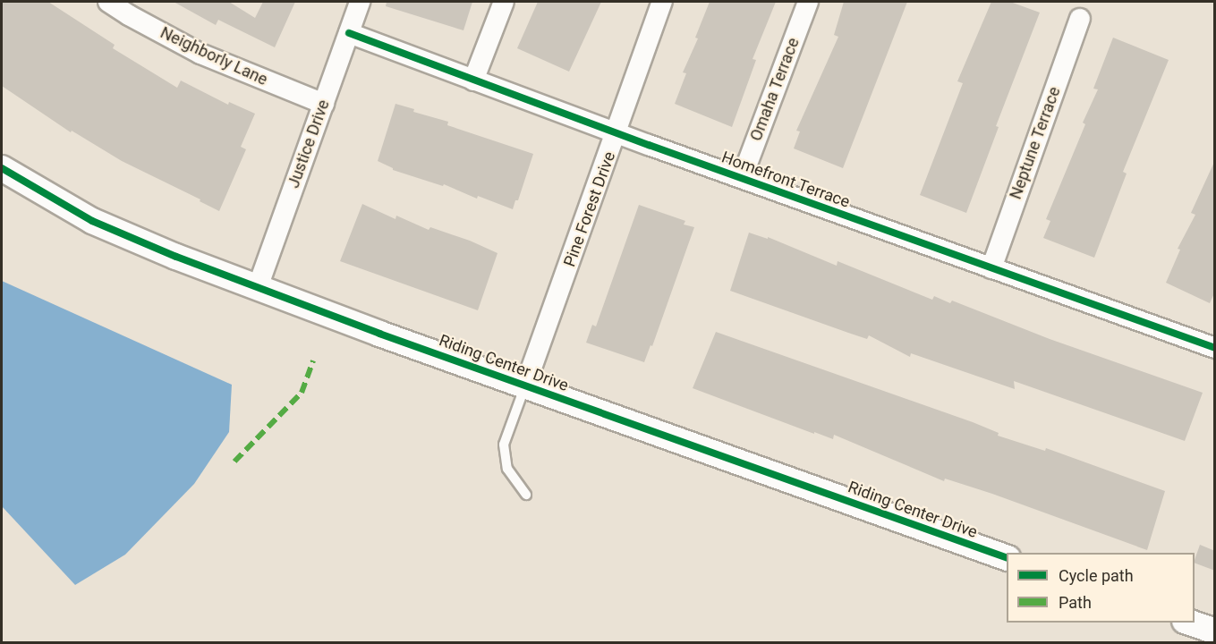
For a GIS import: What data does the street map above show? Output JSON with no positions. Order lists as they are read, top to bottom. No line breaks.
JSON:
{"streets":{"street":["Neighborly Lane","Omaha Terrace","Neptune Terrace","Justice Drive","Homefront Terrace","Pine Forest Drive","Riding Center Drive"]},"crossings":[["Neighborly Lane","Justice Drive"],["Omaha Terrace","Homefront Terrace"],["Neptune Terrace","Homefront Terrace"],["Justice Drive","Homefront Terrace"],["Justice Drive","Riding Center Drive"],["Homefront Terrace","Pine Forest Drive"],["Pine Forest Drive","Riding Center Drive"]],"legend":["Cycle path","Path"]}
